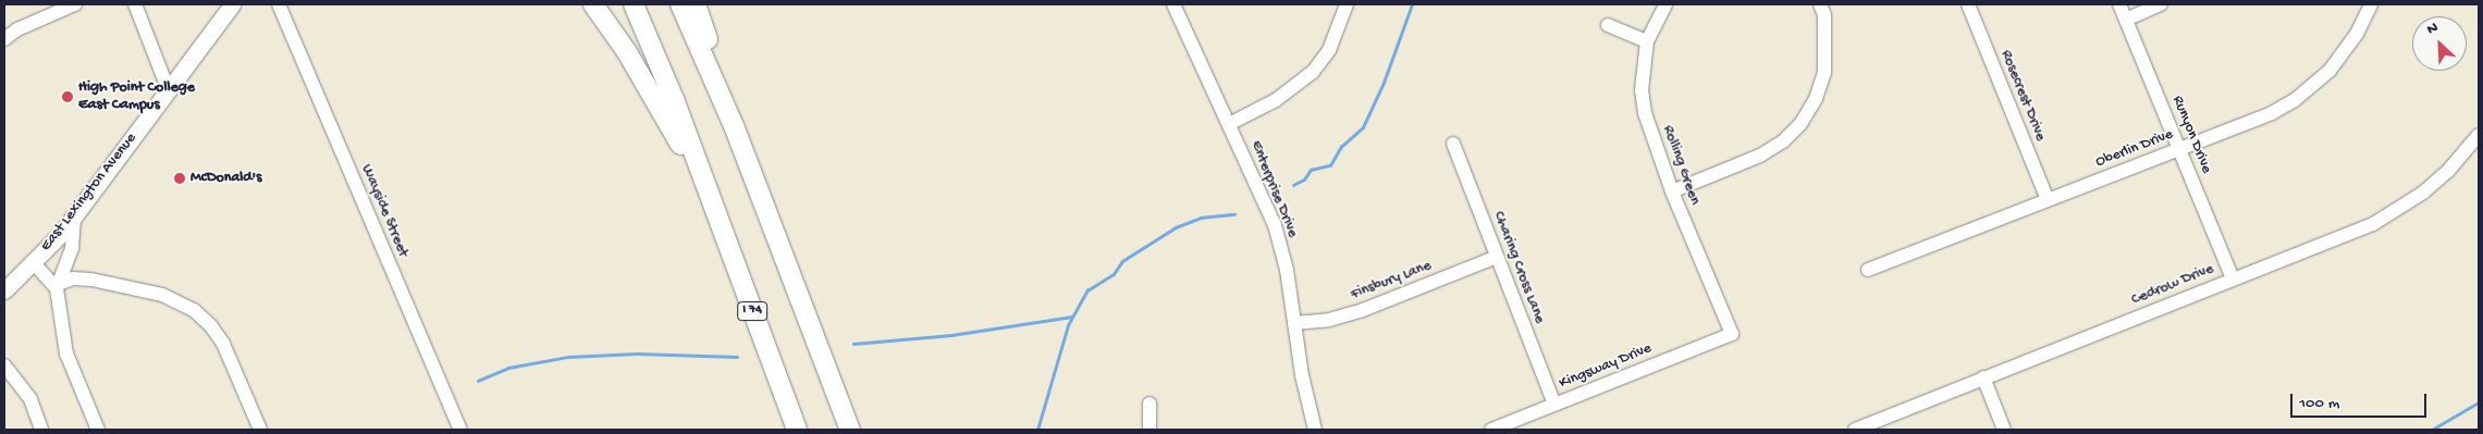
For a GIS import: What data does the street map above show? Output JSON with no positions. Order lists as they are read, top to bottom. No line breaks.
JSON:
{"streets":{"highway":["I 74"],"main road":["East Lexington Avenue"],"street":["Rosecrest Drive","Runyon Drive","Oberlin Drive","Rolling Green","Enterprise Drive","Wayside Street","Charing Cross Lane","Finsbury Lane","Cedrow Drive","Kingsway Drive"]},"crossings":[["Rosecrest Drive","Oberlin Drive"],["Runyon Drive","Oberlin Drive"],["Runyon Drive","Cedrow Drive"],["Rolling Green","Kingsway Drive"],["Enterprise Drive","Finsbury Lane"],["Charing Cross Lane","Finsbury Lane"],["Charing Cross Lane","Kingsway Drive"]],"places":["High Point College East Campus","McDonald's"],"scale_bar":"100 m","north":"top left"}
